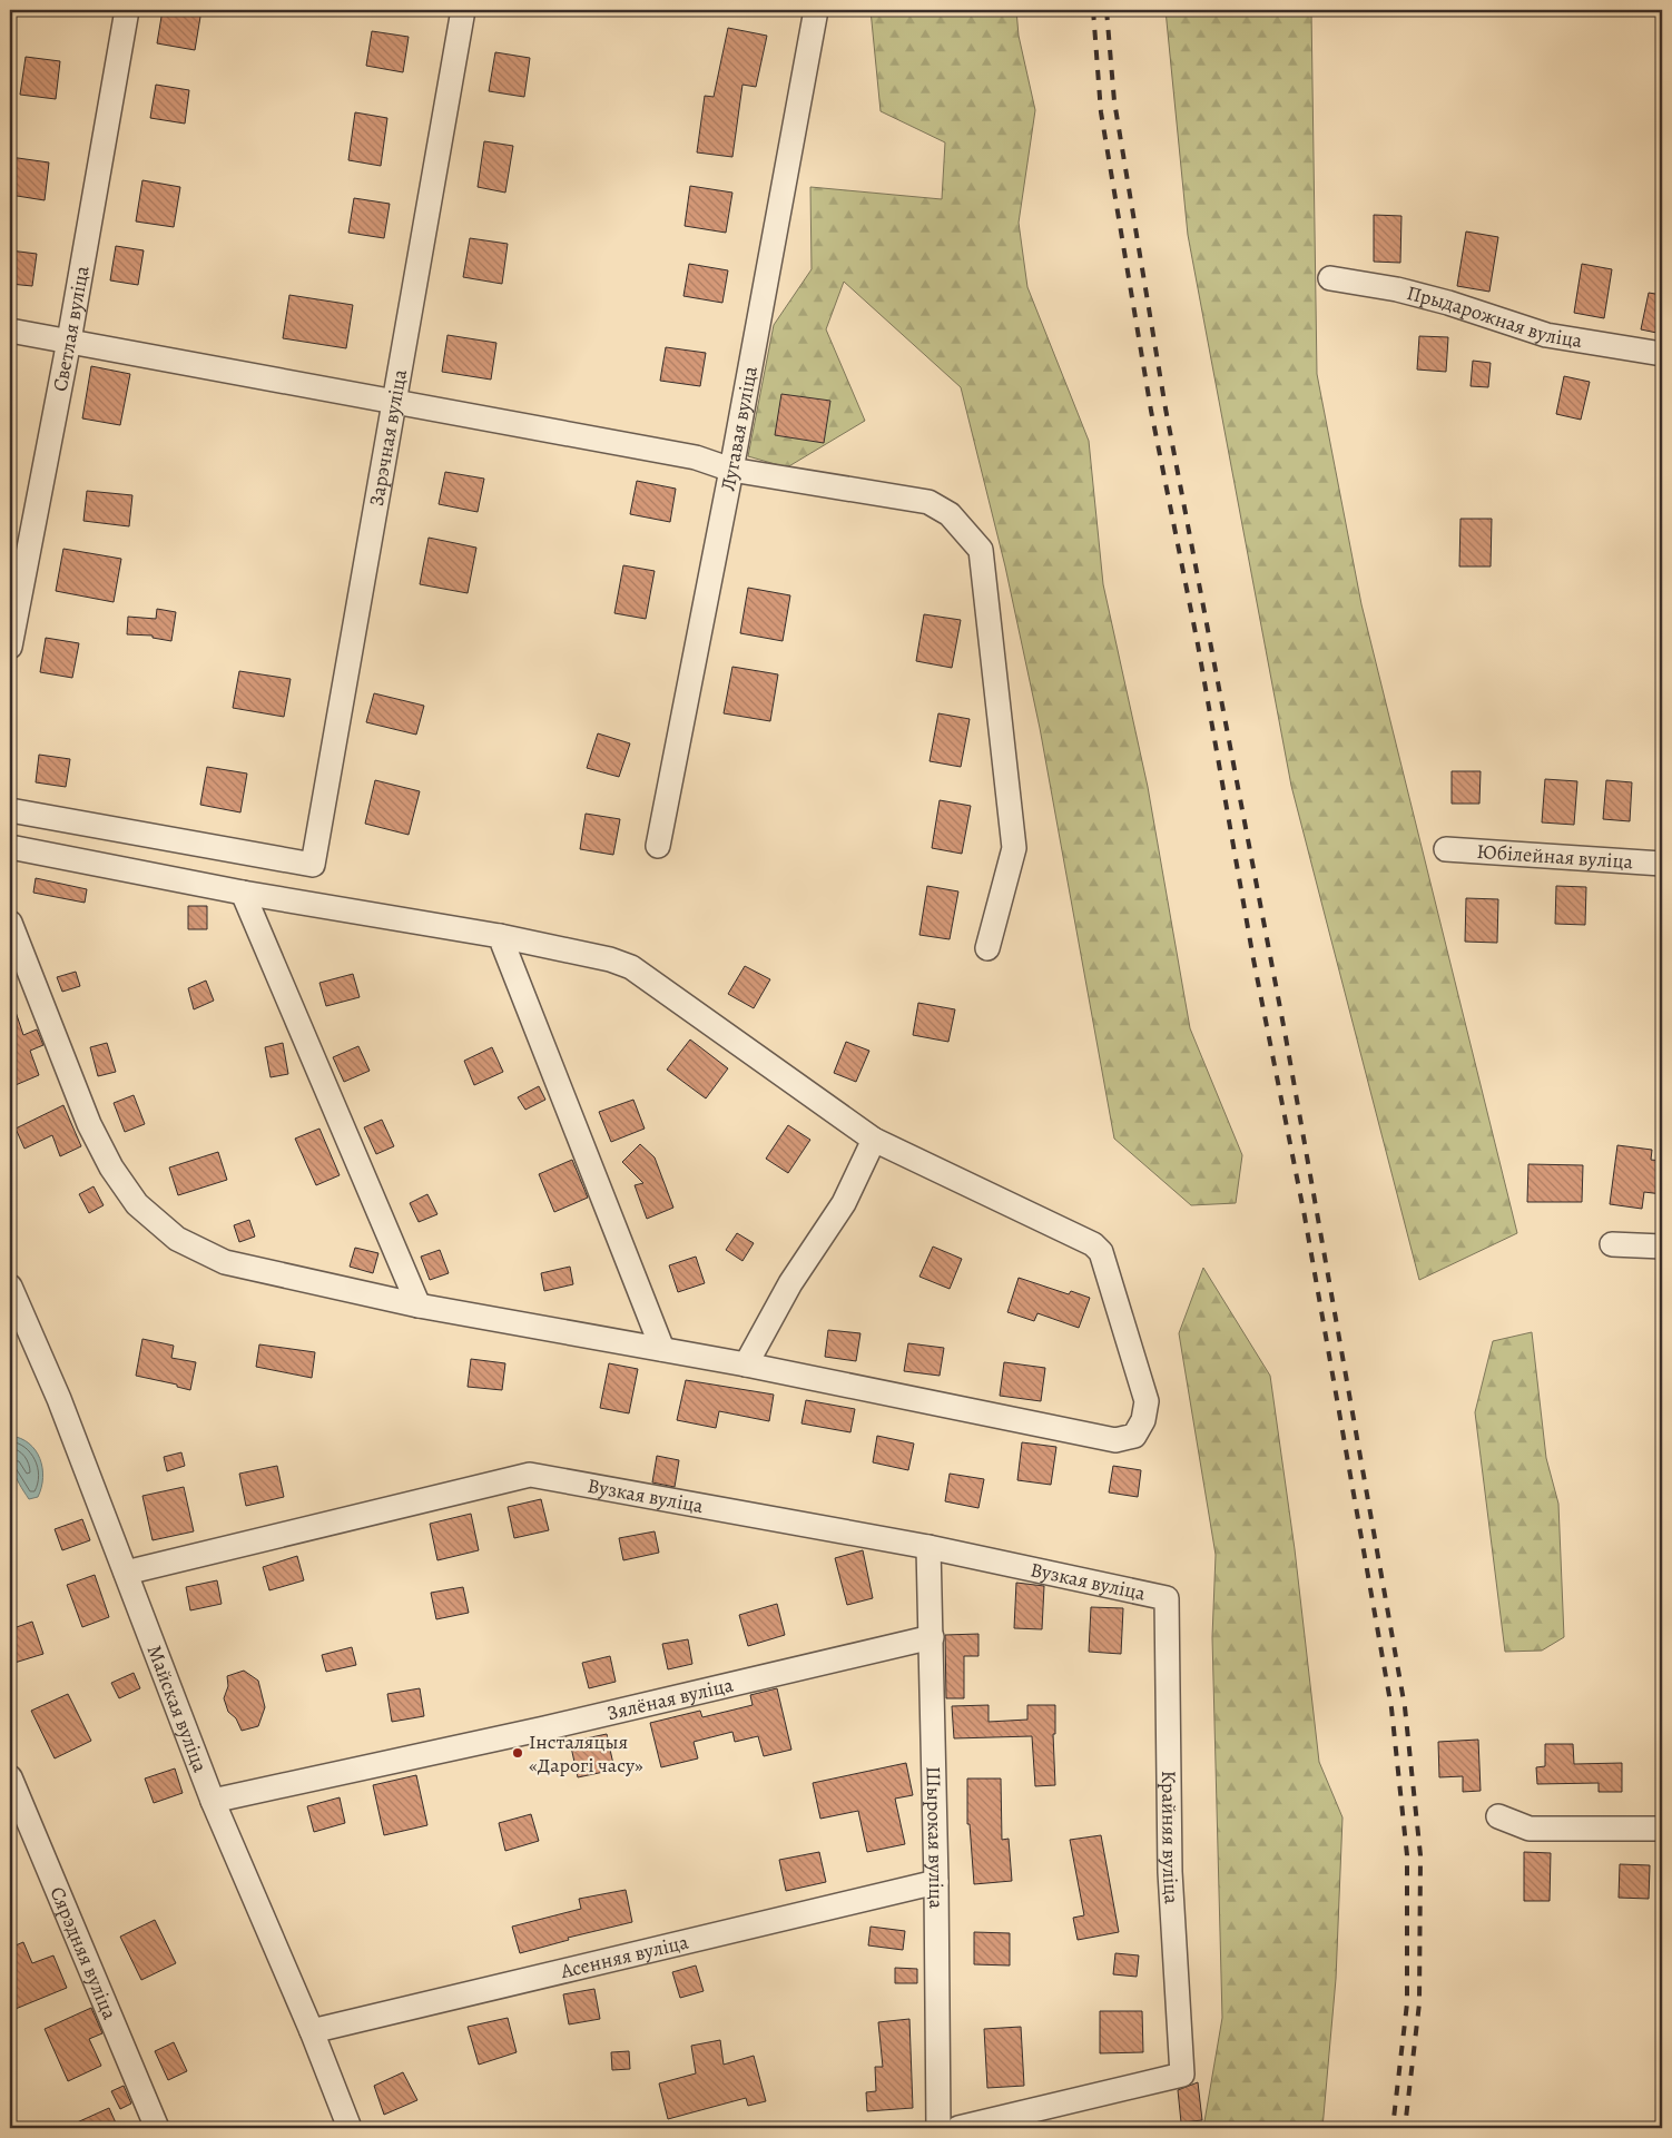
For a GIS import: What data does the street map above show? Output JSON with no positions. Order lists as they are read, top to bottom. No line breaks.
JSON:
{"streets":{"street":["Прыдарожная вуліца","Светлая вуліца","Лугавая вуліца","Зарэчная вуліца","Юбілейная вуліца","Вузкая вуліца","Зялёная вуліца","Майская вуліца","Шырокая вуліца","Крайняя вуліца","Сярэдняя вуліца","Асенняя вуліца"]},"crossings":[["Вузкая вуліца","Майская вуліца"],["Вузкая вуліца","Шырокая вуліца"],["Вузкая вуліца","Крайняя вуліца"],["Зялёная вуліца","Майская вуліца"],["Зялёная вуліца","Шырокая вуліца"],["Майская вуліца","Асенняя вуліца"],["Шырокая вуліца","Асенняя вуліца"]],"places":["Інсталяцыя «Дарогі часу»"]}
